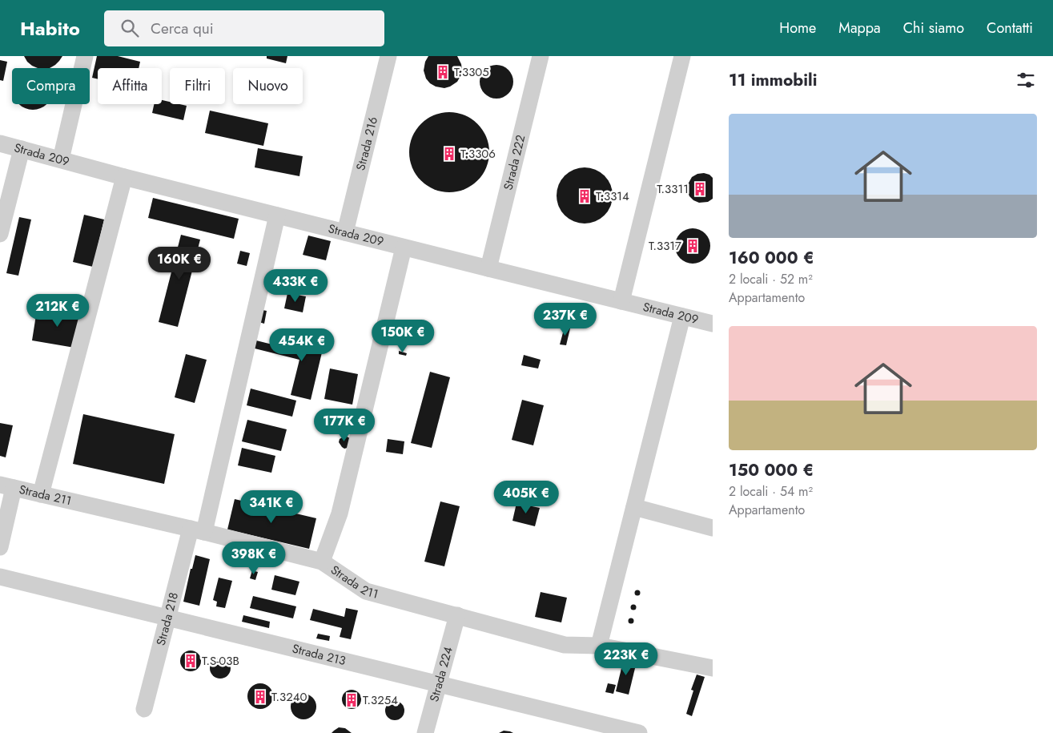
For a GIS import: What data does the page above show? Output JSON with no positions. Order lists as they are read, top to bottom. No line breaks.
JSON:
{"streets":{"lane":["Strada 216","Strada 209","Strada 222","Strada 211","Strada 218","Strada 213","Strada 224"]},"crossings":[["Strada 216","Strada 209"],["Strada 209","Strada 222"],["Strada 209","Strada 218"],["Strada 211","Strada 218"],["Strada 211","Strada 224"],["Strada 218","Strada 213"],["Strada 213","Strada 224"]],"places":{"building":["T.3305","T.3306","T.3311","T.3314","T.3317","T.S-03B","T.3240","T.3254"]},"page":{"header":"Habito","search":"Cerca qui","nav":["Home","Mappa","Chi siamo","Contatti"],"heading":"11 immobili","chip":["Compra","Affitta","Filtri","Nuovo"],"list":[{"name":"160 000 €","note":"2 locali · 52 m² · Appartamento"},{"name":"150 000 €","note":"2 locali · 54 m² · Appartamento"}],"price":["160K €","433K €","212K €","237K €","150K €","454K €","177K €","405K €","341K €","398K €","223K €"]}}
